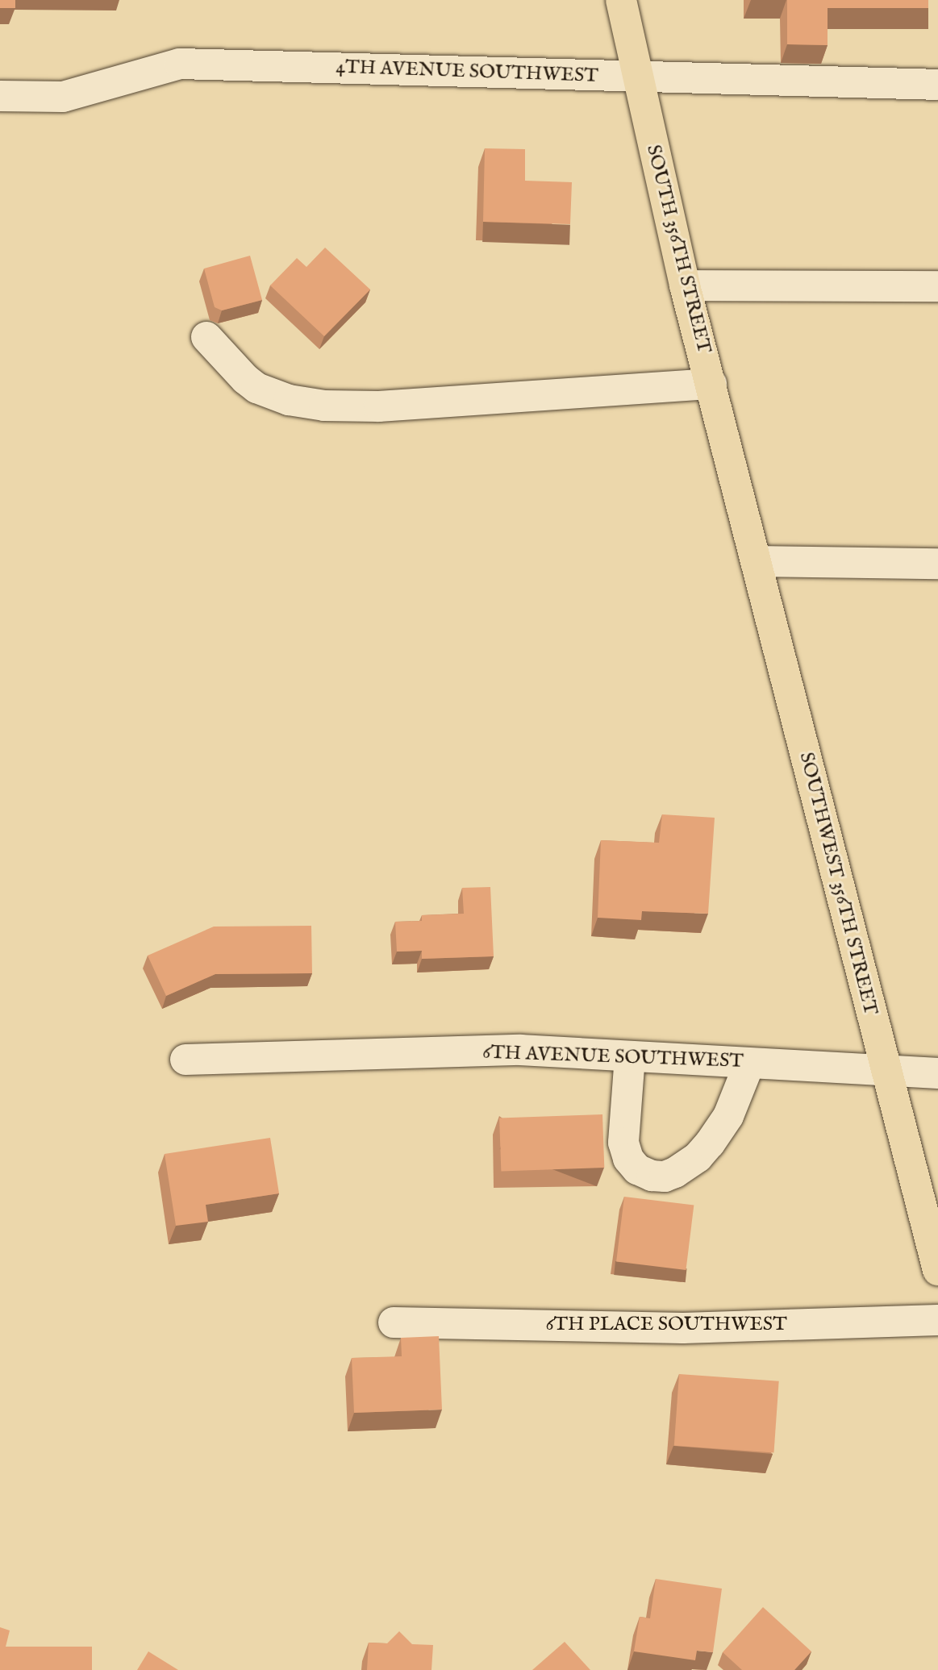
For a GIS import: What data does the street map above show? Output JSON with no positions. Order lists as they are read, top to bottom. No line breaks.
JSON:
{"streets":{"main road":["SOUTH 356TH STREET","SOUTHWEST 356TH STREET"],"street":["4TH AVENUE SOUTHWEST","6TH AVENUE SOUTHWEST","6TH PLACE SOUTHWEST"]},"crossings":[["4TH AVENUE SOUTHWEST","SOUTH 356TH STREET"],["SOUTH 356TH STREET","SOUTHWEST 356TH STREET"],["SOUTHWEST 356TH STREET","6TH AVENUE SOUTHWEST"]]}
